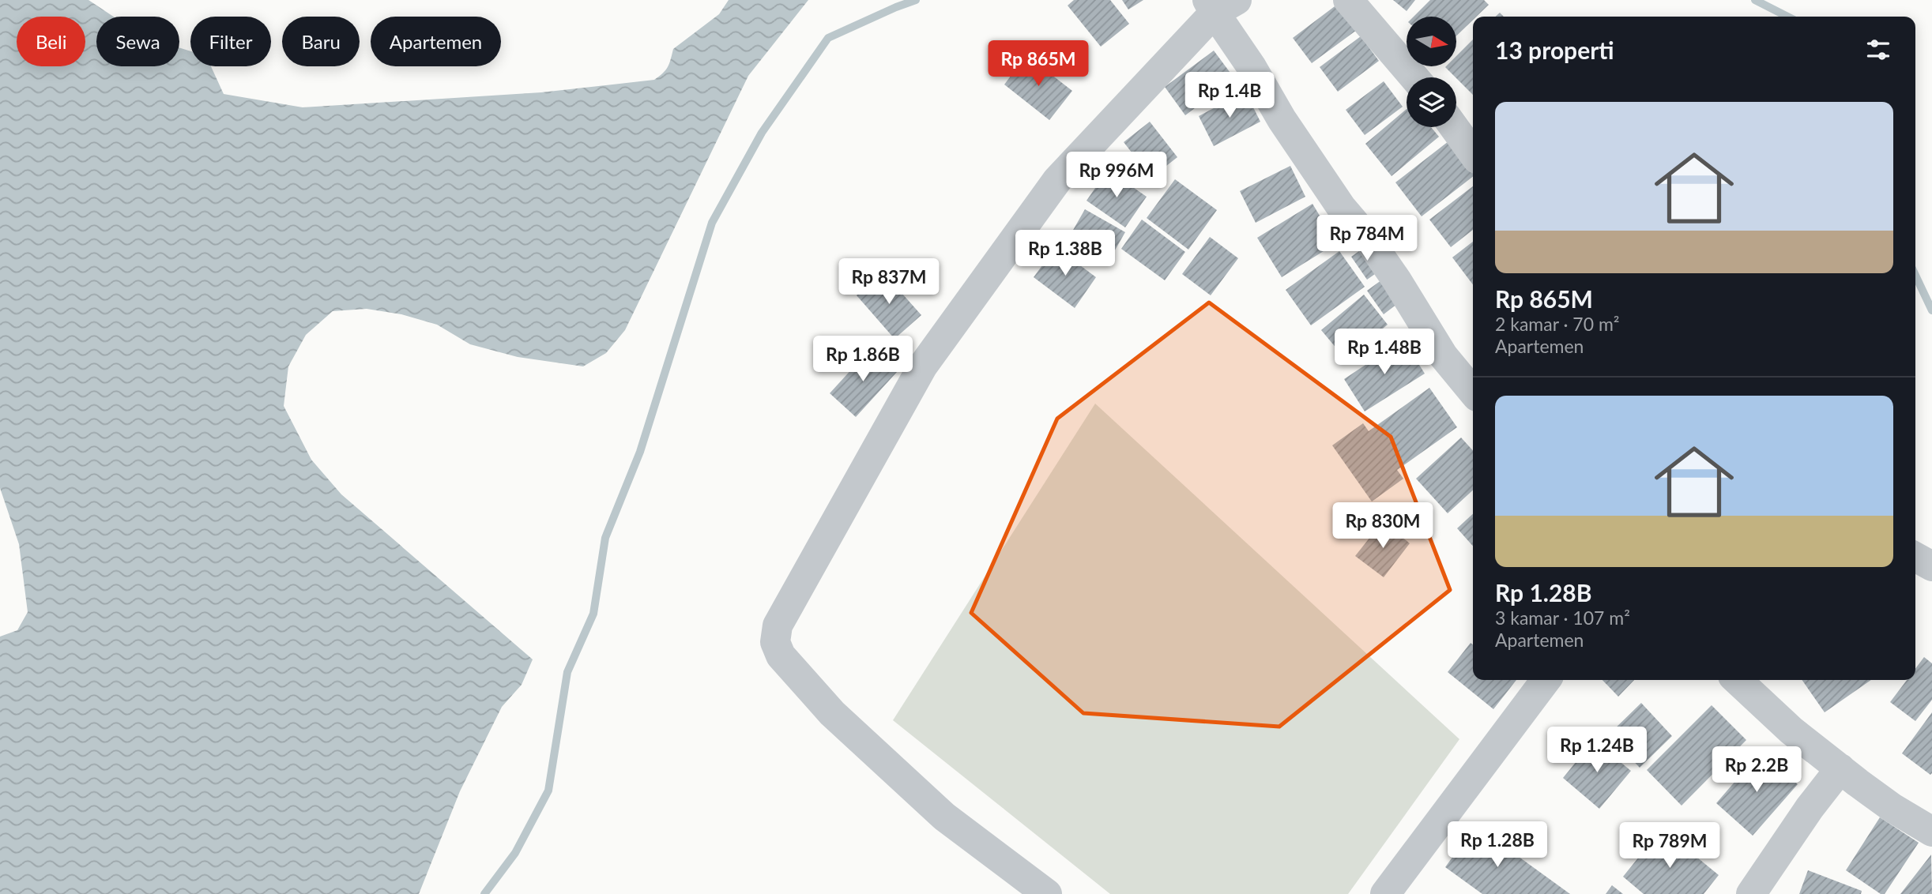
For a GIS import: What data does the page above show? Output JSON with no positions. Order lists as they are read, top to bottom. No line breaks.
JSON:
{"north":"right","page":{"chip":["Beli","Sewa","Filter","Baru","Apartemen"],"heading":"13 properti","price":["Rp 865M","Rp 1.4B","Rp 996M","Rp 784M","Rp 1.38B","Rp 837M","Rp 1.48B","Rp 1.86B","Rp 830M","Rp 1.24B","Rp 2.2B","Rp 1.28B","Rp 789M"],"list":[{"name":"Rp 865M","note":"2 kamar · 70 m² · Apartemen"},{"name":"Rp 1.28B","note":"3 kamar · 107 m² · Apartemen"}]}}
